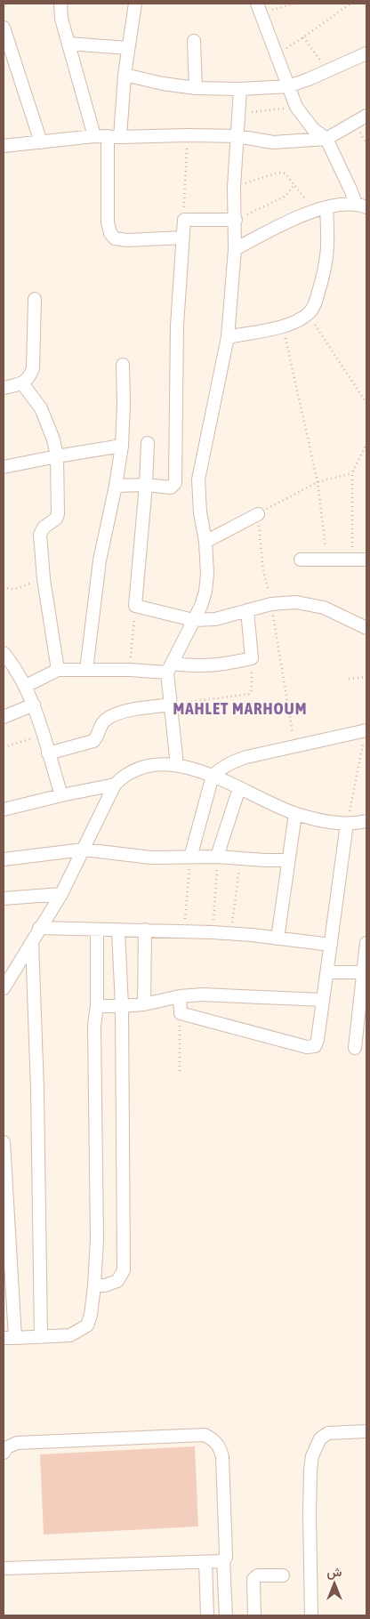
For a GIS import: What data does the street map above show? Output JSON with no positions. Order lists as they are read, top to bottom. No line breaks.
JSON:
{"districts":["MAHLET MARHOUM"],"north":"top"}
